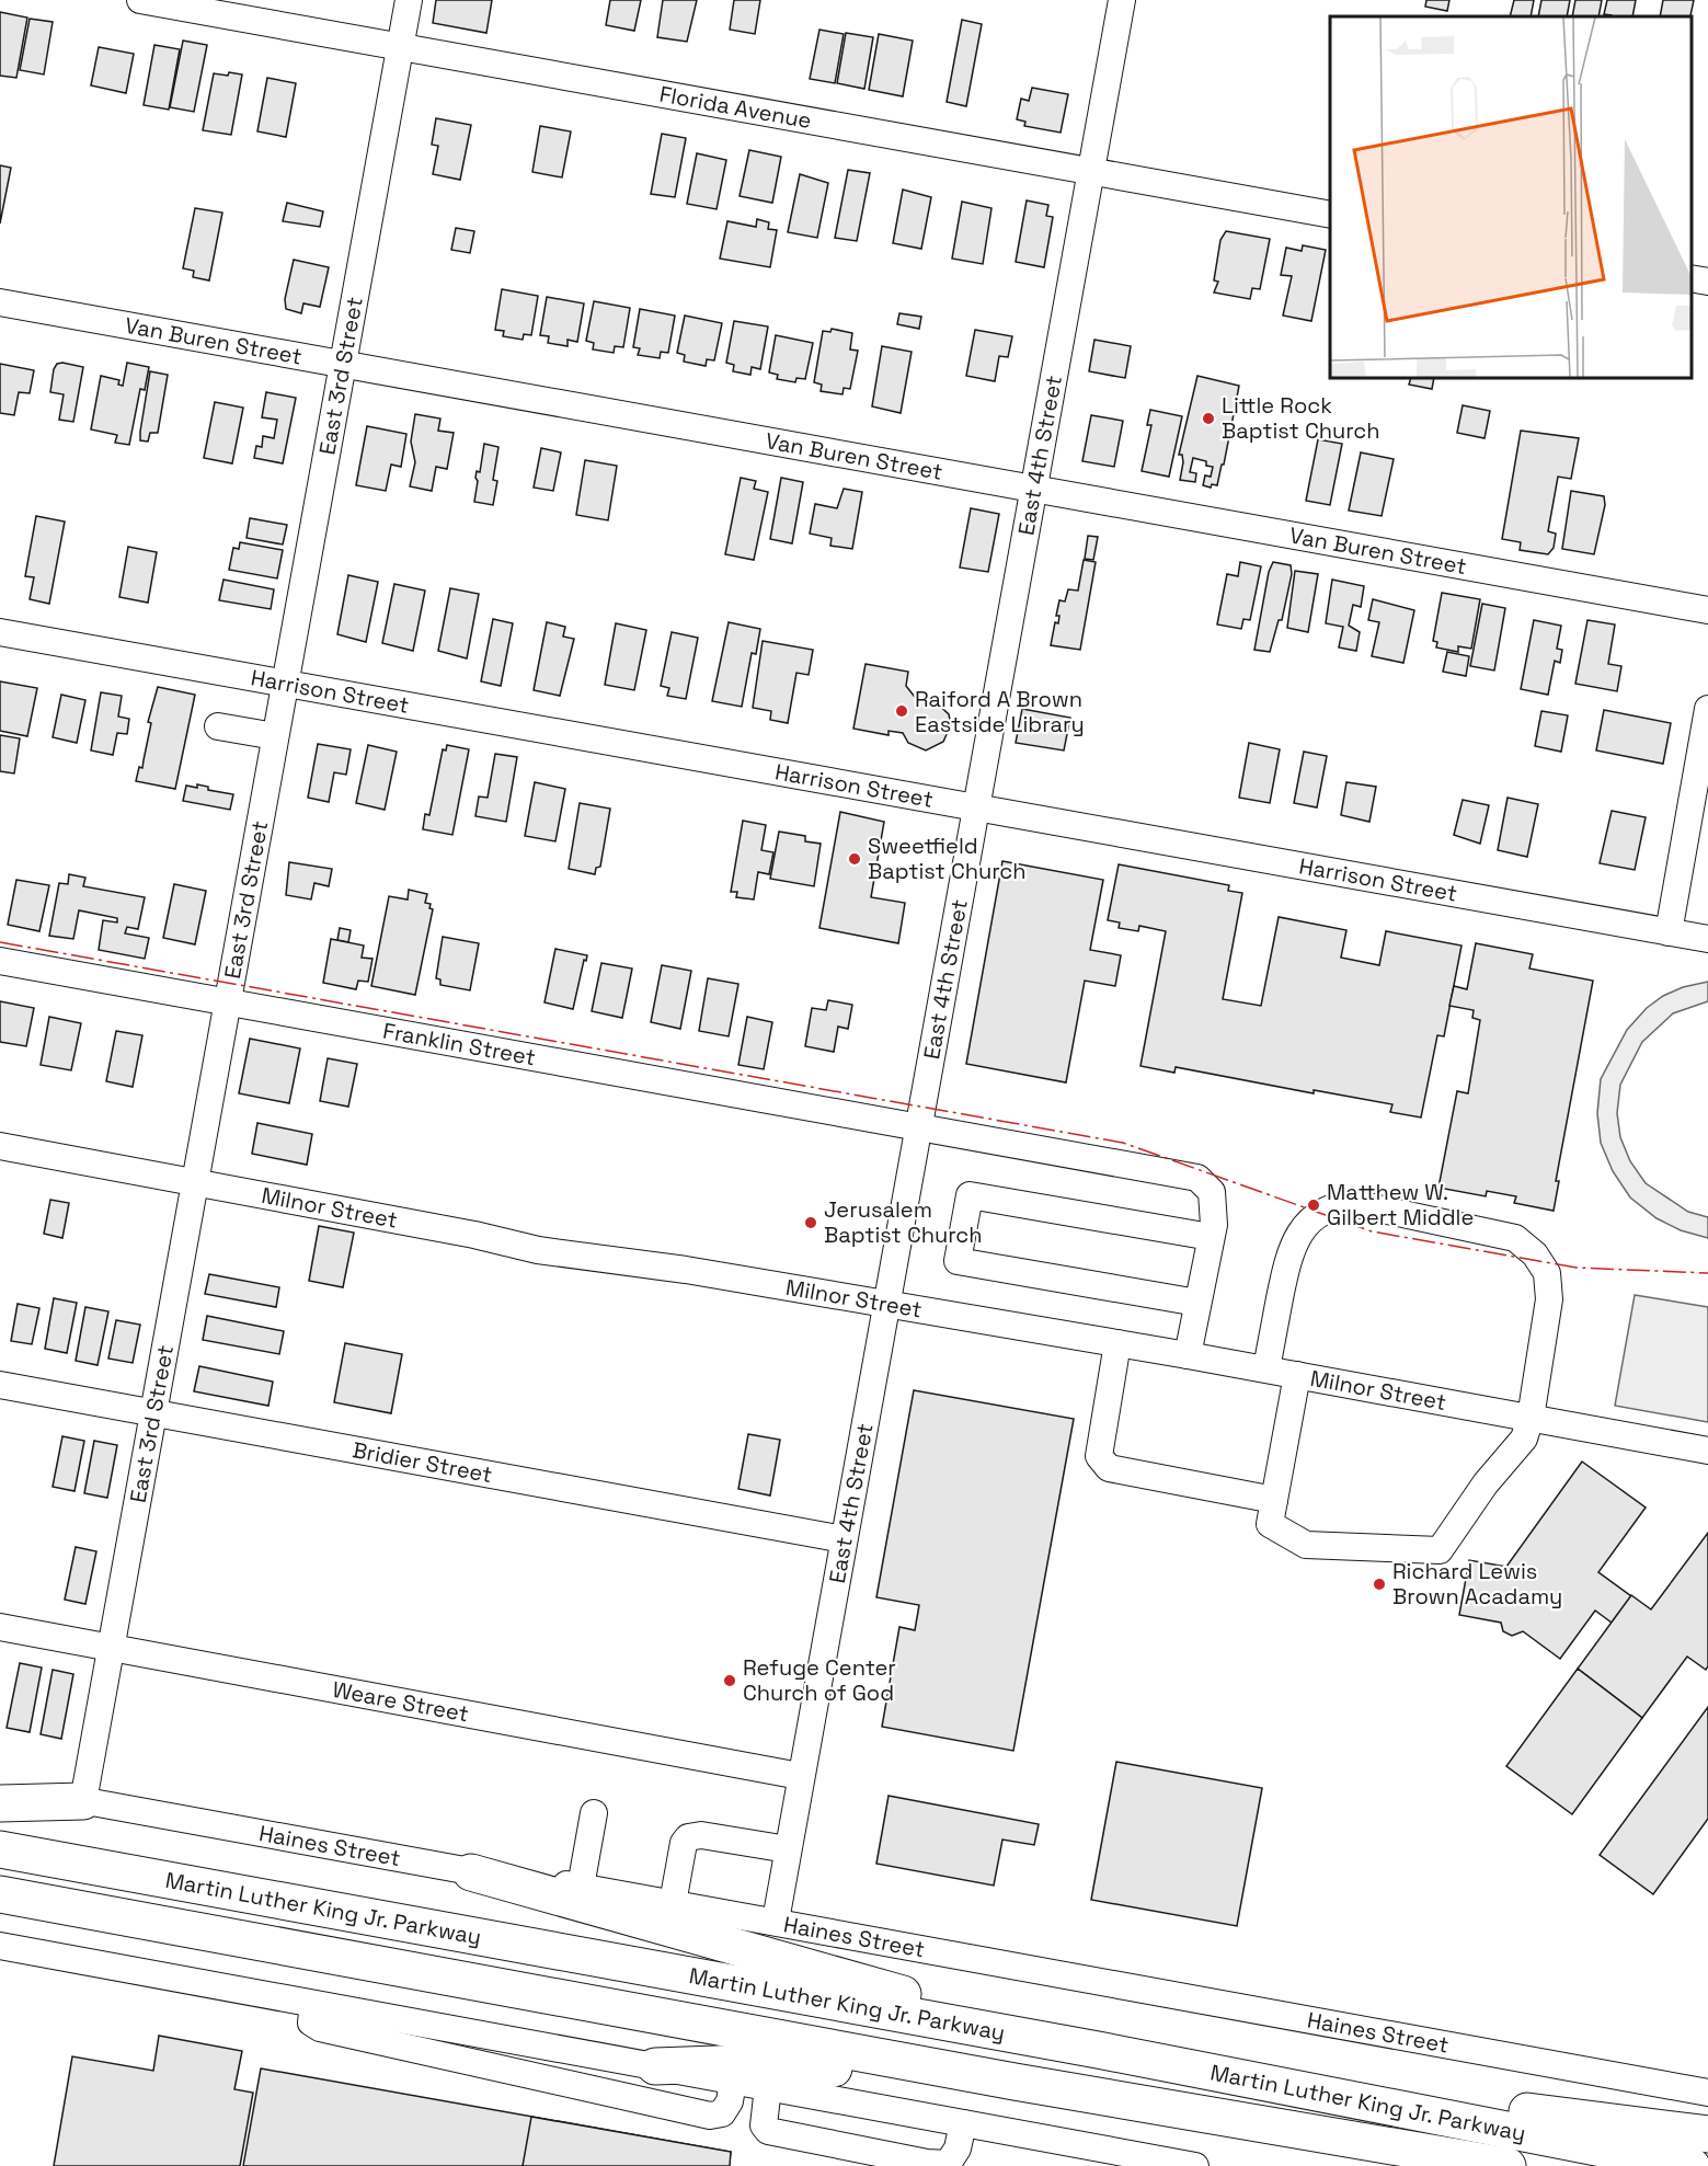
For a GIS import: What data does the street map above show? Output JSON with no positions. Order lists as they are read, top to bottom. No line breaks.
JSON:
{"streets":{"highway":["Martin Luther King Jr. Parkway"],"street":["Florida Avenue","Van Buren Street","East 3rd Street","East 4th Street","Harrison Street","Franklin Street","Milnor Street","Bridier Street","Weare Street","Haines Street"]},"crossings":[["Florida Avenue","East 3rd Street"],["Florida Avenue","East 4th Street"],["Van Buren Street","East 3rd Street"],["Van Buren Street","East 4th Street"],["East 3rd Street","Harrison Street"],["East 3rd Street","Franklin Street"],["East 3rd Street","Milnor Street"],["East 3rd Street","Bridier Street"],["East 3rd Street","Weare Street"],["East 3rd Street","Haines Street"],["East 4th Street","Harrison Street"],["East 4th Street","Franklin Street"],["East 4th Street","Milnor Street"],["East 4th Street","Bridier Street"],["East 4th Street","Weare Street"],["East 4th Street","Haines Street"],["Franklin Street","Milnor Street"]],"places":["Little Rock Baptist Church","Raiford A Brown Eastside Library","Sweetfield Baptist Church","Matthew W. Gilbert Middle","Jerusalem Baptist Church","Richard Lewis Brown Acadamy","Refuge Center Church of God"]}
